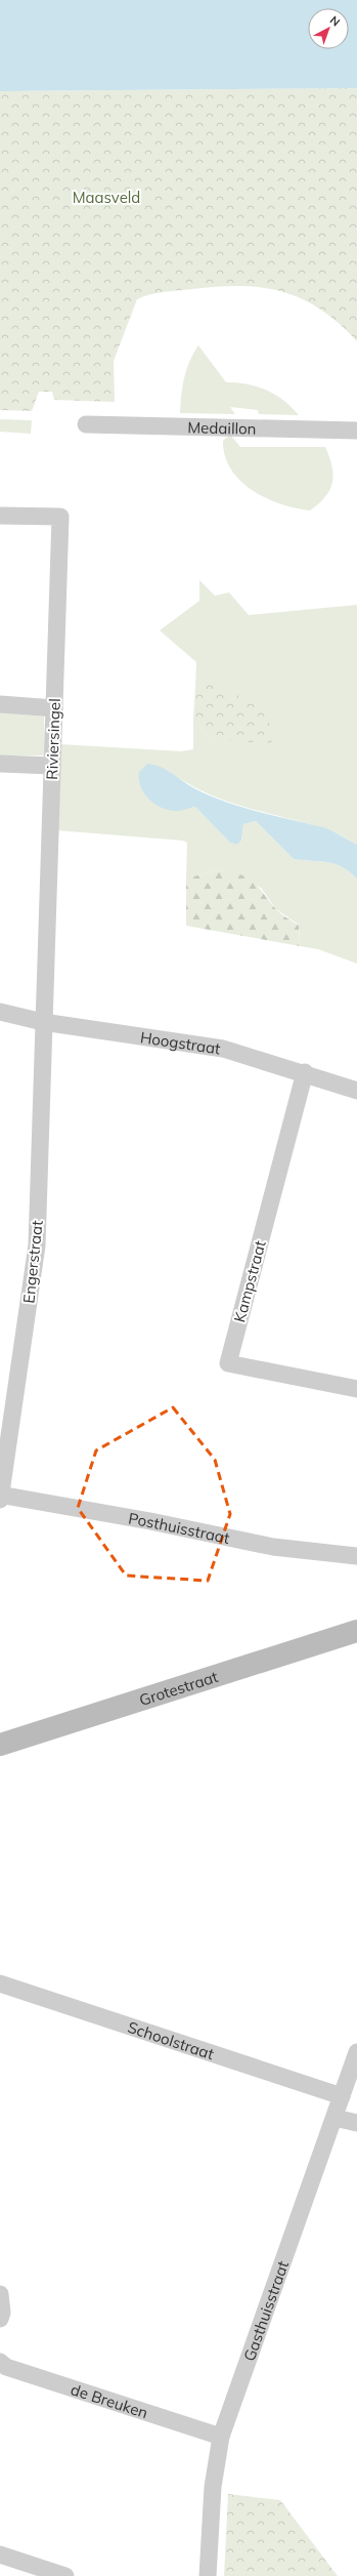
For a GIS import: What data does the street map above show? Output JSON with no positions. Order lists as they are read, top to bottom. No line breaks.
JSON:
{"streets":{"main road":["Grotestraat"],"street":["Medaillon","Riviersingel","Hoogstraat","Engerstraat","Kampstraat","Posthuisstraat","Schoolstraat","Gasthuisstraat","de Breuken"]},"crossings":[["Riviersingel","Hoogstraat"],["Riviersingel","Engerstraat"],["Hoogstraat","Engerstraat"],["Hoogstraat","Kampstraat"],["Engerstraat","Posthuisstraat"],["Schoolstraat","Gasthuisstraat"],["Gasthuisstraat","de Breuken"]],"parks":["Maasveld"],"north":"top right"}
